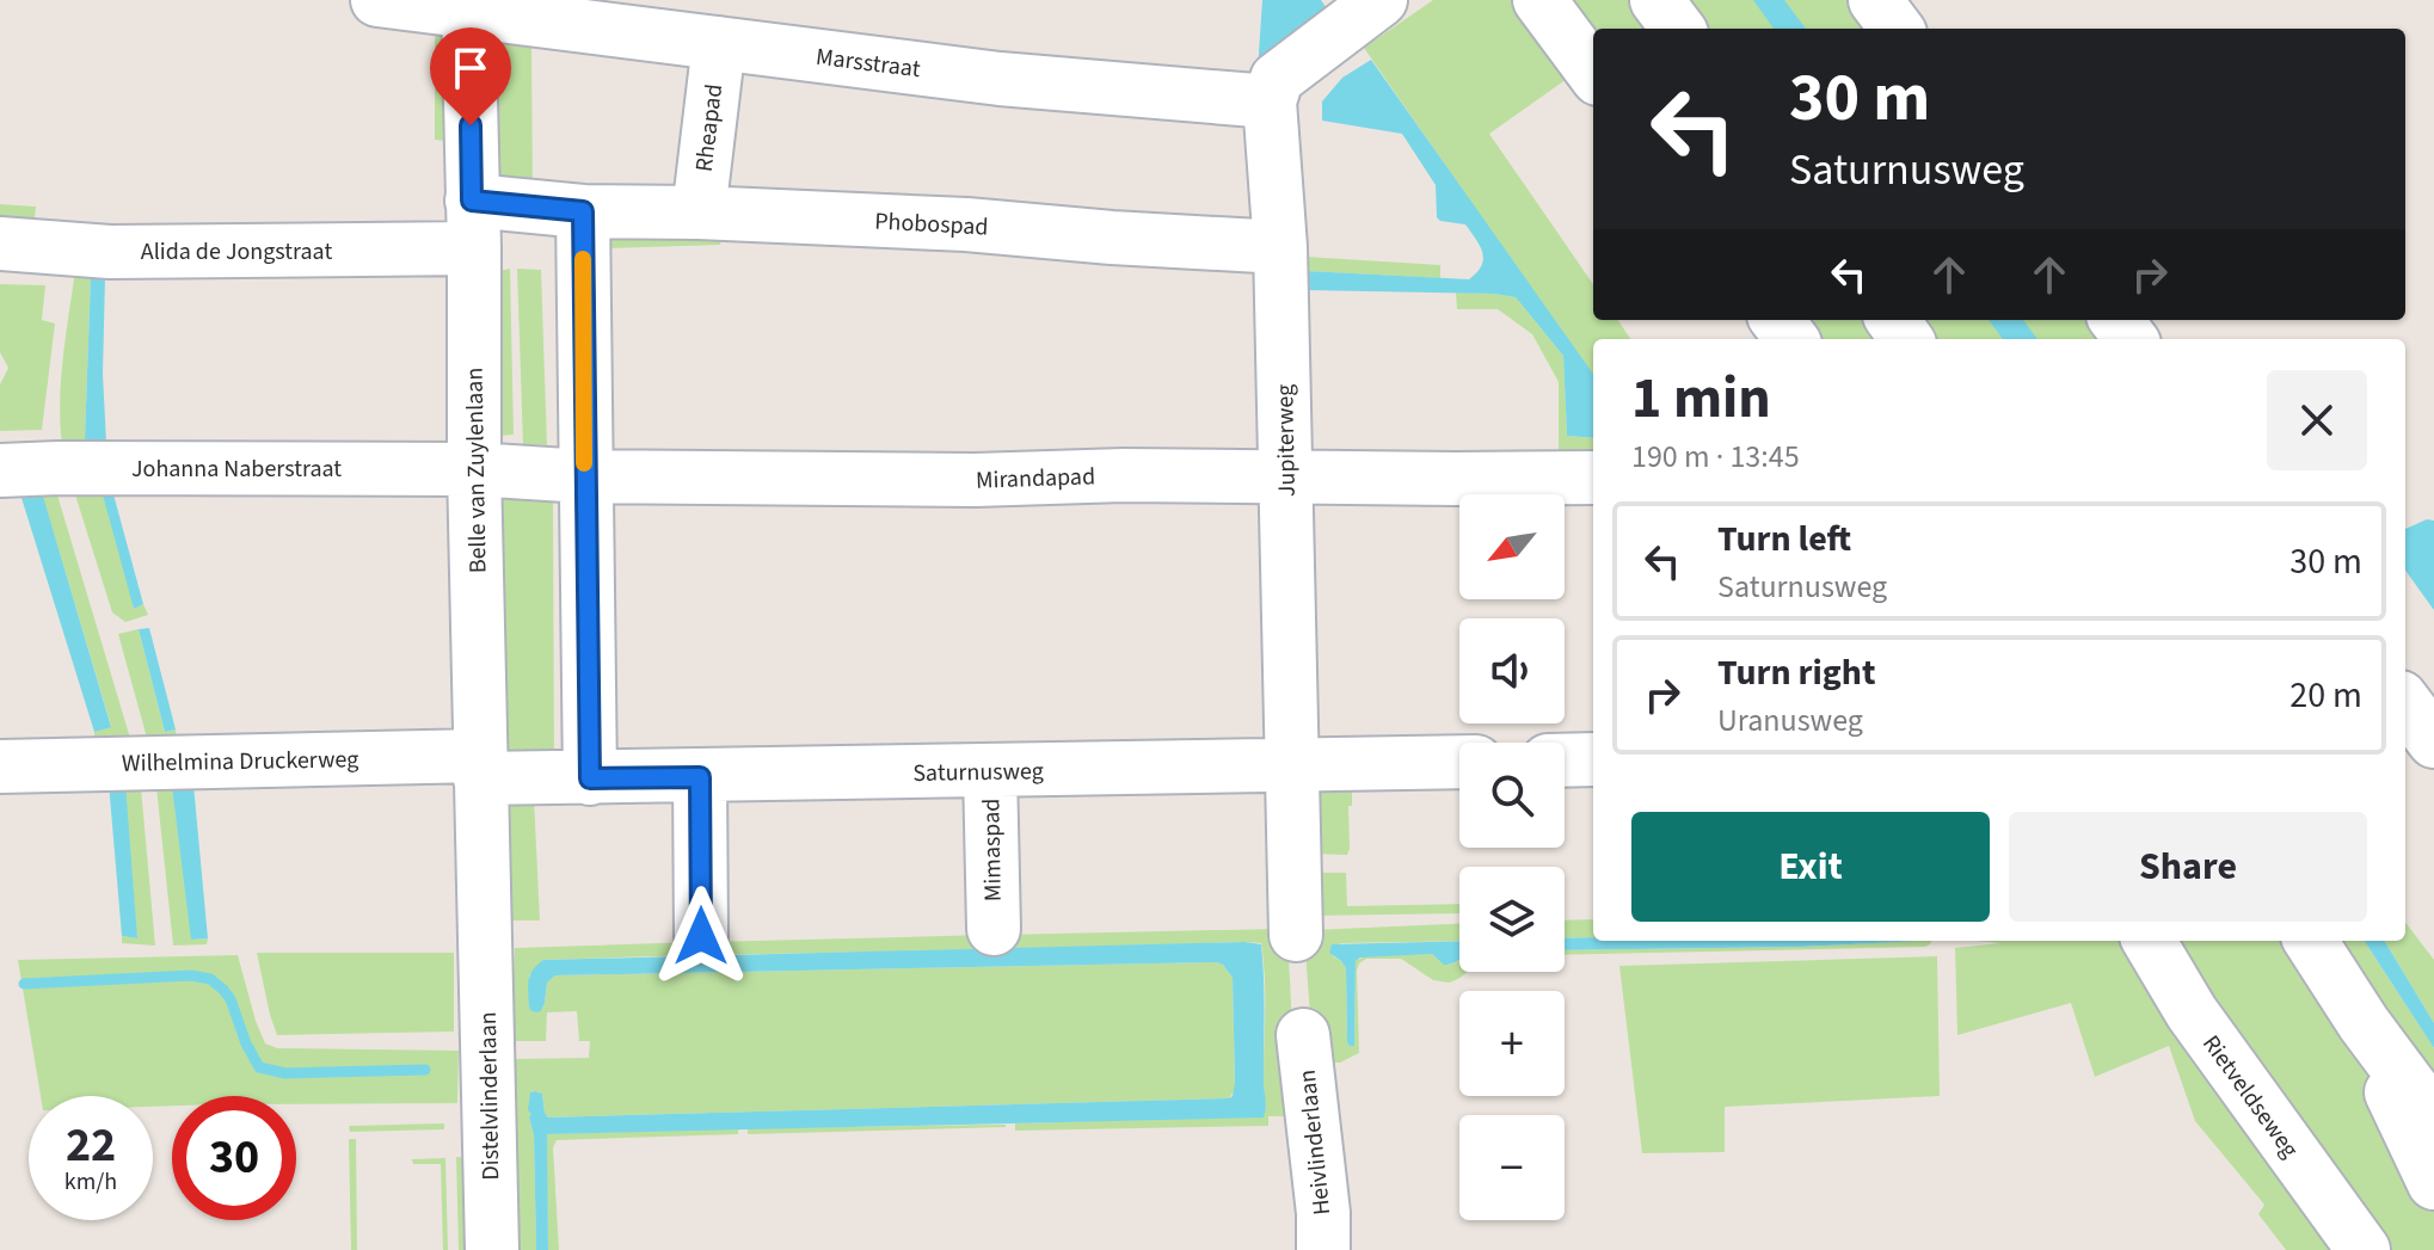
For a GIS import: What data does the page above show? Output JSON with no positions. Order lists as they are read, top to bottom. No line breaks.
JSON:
{"streets":{"street":["Marsstraat","Rheapad","Phobospad","Alida de Jongstraat","Jupiterweg","Johanna Naberstraat","Belle van Zuylenlaan","Mirandapad","Wilhelmina Druckerweg","Saturnusweg","Mimaspad","Distelvlinderlaan","Rietveldseweg","Heivlinderlaan"]},"crossings":[["Marsstraat","Rheapad"],["Marsstraat","Jupiterweg"],["Marsstraat","Belle van Zuylenlaan"],["Rheapad","Phobospad"],["Phobospad","Alida de Jongstraat"],["Phobospad","Jupiterweg"],["Alida de Jongstraat","Belle van Zuylenlaan"],["Jupiterweg","Mirandapad"],["Jupiterweg","Saturnusweg"],["Johanna Naberstraat","Belle van Zuylenlaan"],["Johanna Naberstraat","Mirandapad"],["Belle van Zuylenlaan","Mirandapad"],["Belle van Zuylenlaan","Wilhelmina Druckerweg"],["Belle van Zuylenlaan","Saturnusweg"],["Belle van Zuylenlaan","Distelvlinderlaan"],["Wilhelmina Druckerweg","Saturnusweg"],["Saturnusweg","Mimaspad"]],"north":"bottom left","page":{"turn":["30 m","Saturnusweg"],"heading":["1 min","190 m · 13:45"],"map_buttons":["+","−"],"list":[{"name":"Turn left","note":"Saturnusweg","value":"30 m"},{"name":"Turn right","note":"Uranusweg","value":"20 m"}],"buttons":["Exit","Share"],"speed":"22 km/h","limit":"30"}}
